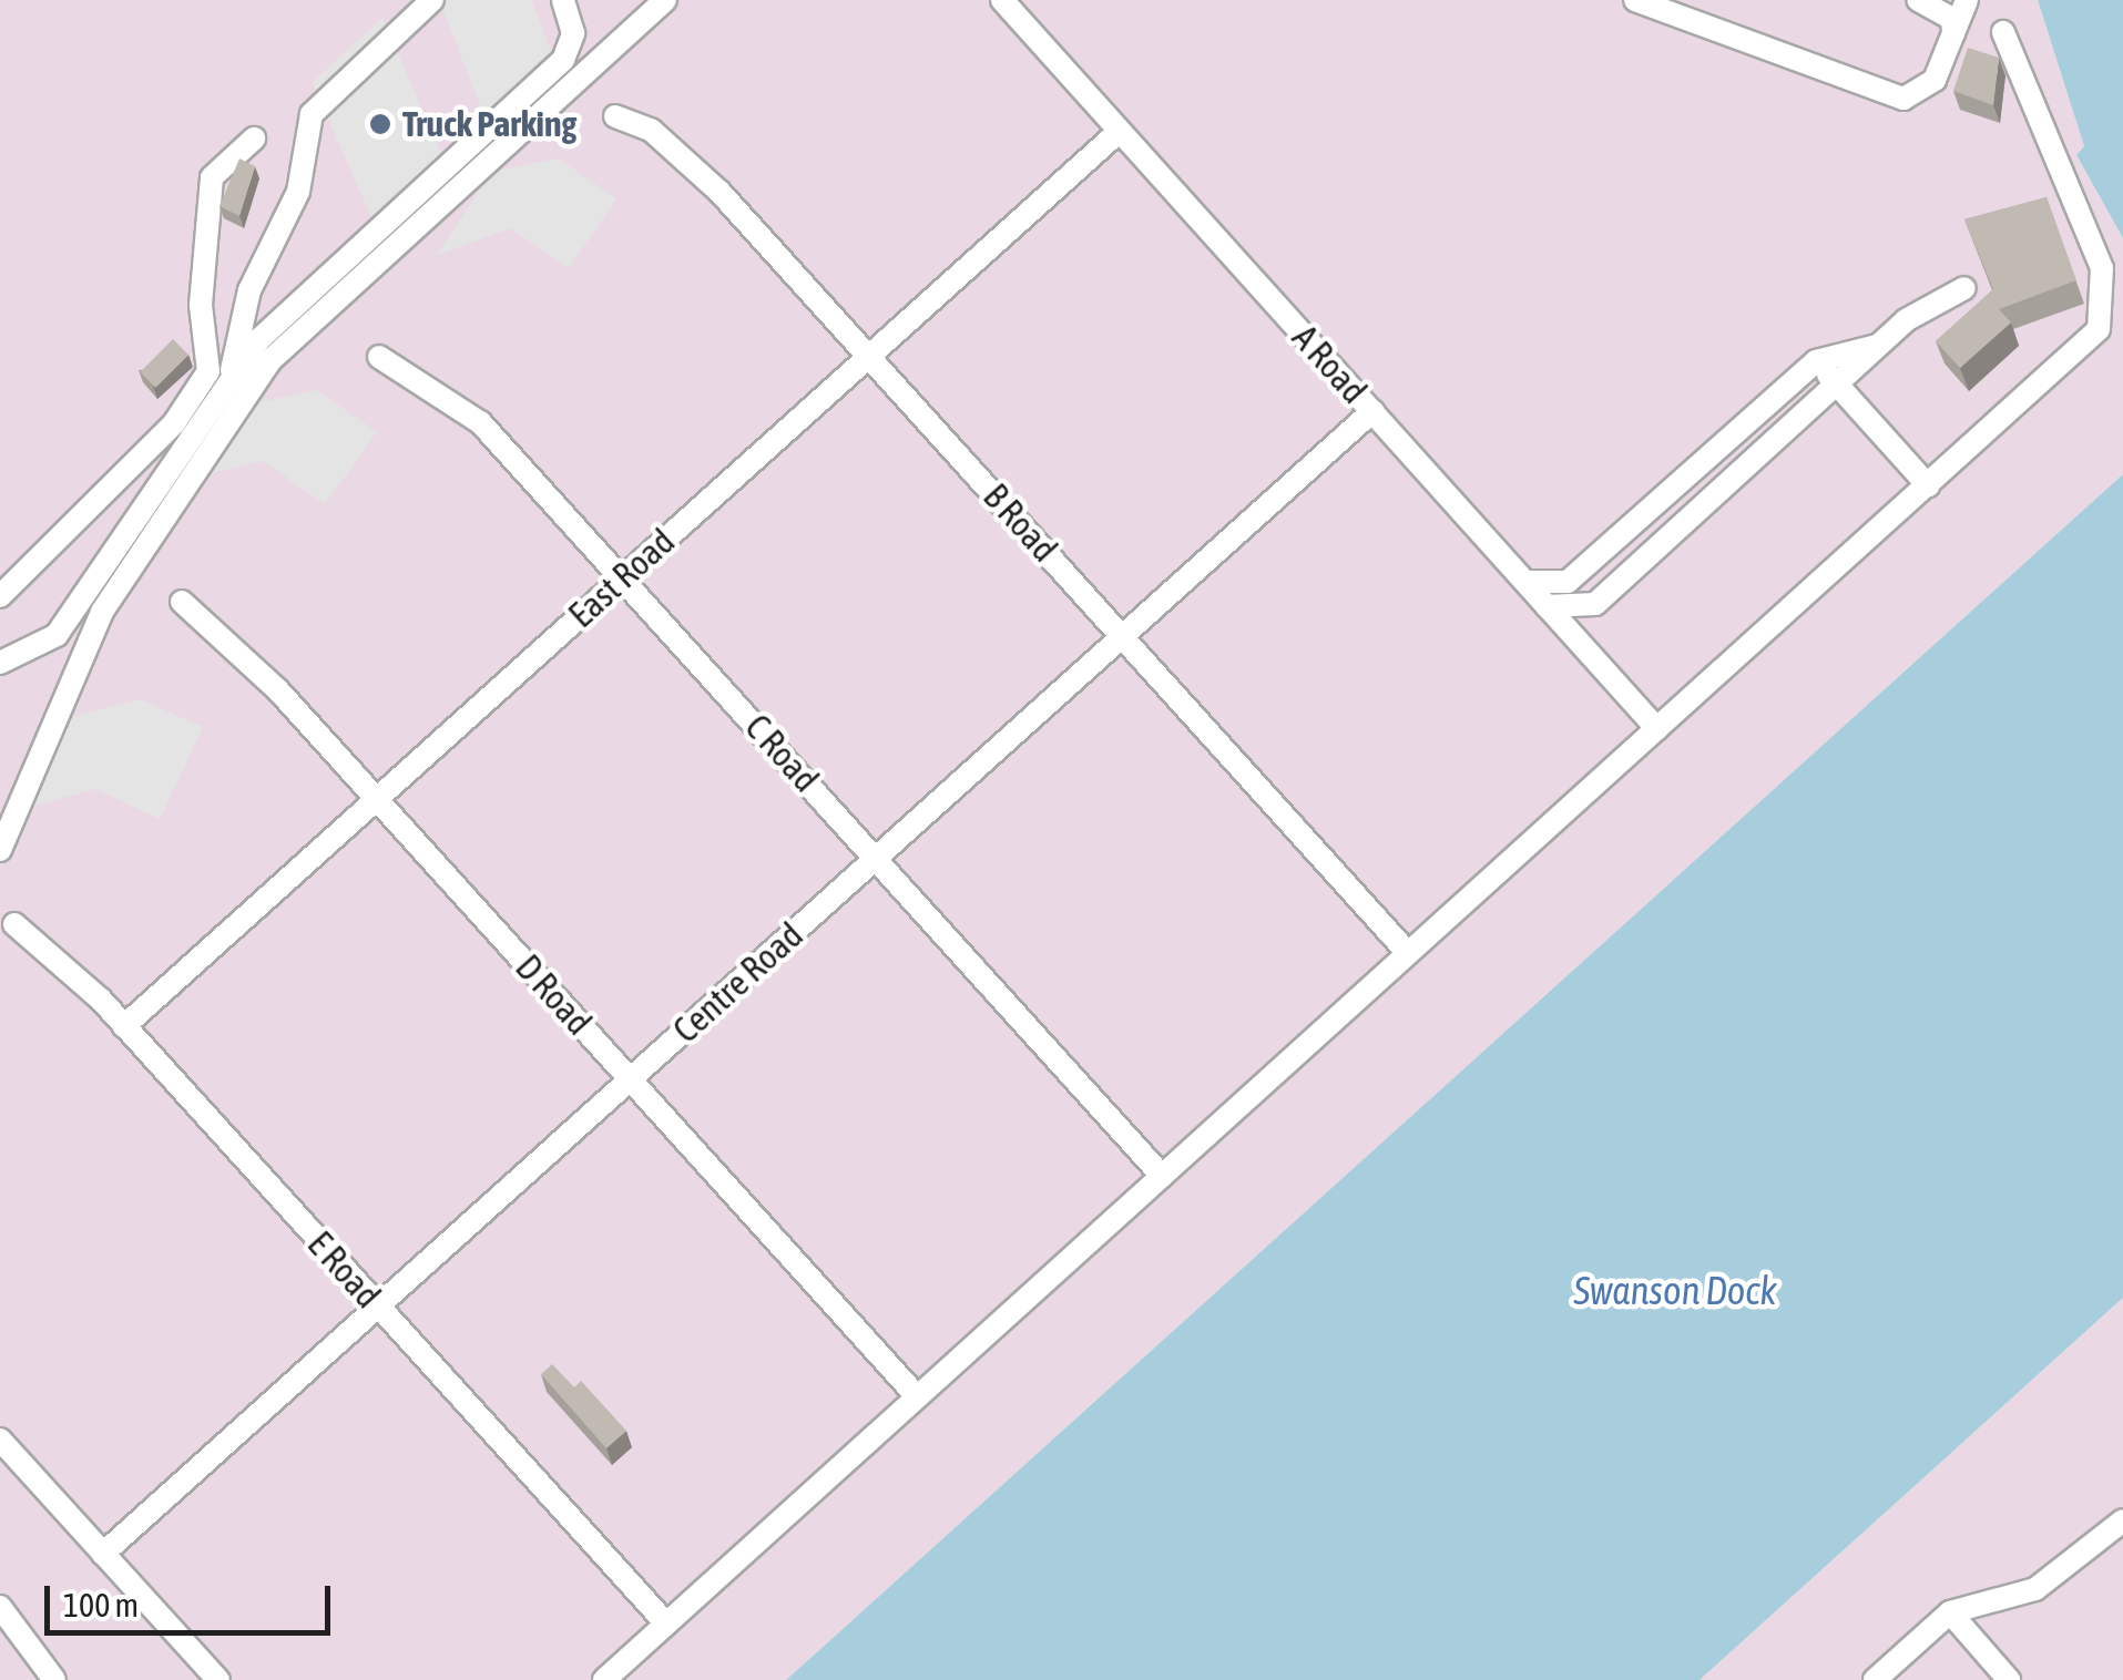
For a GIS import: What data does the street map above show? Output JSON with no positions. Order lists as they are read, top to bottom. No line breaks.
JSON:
{"streets":{"lane":["A Road","B Road","East Road","C Road","Centre Road","D Road","E Road"]},"crossings":[["A Road","East Road"],["A Road","Centre Road"],["B Road","East Road"],["B Road","Centre Road"],["East Road","C Road"],["East Road","D Road"],["East Road","E Road"],["C Road","Centre Road"],["Centre Road","D Road"],["Centre Road","E Road"]],"water":["Swanson Dock"],"places":["Truck Parking"],"scale_bar":"100 m"}
